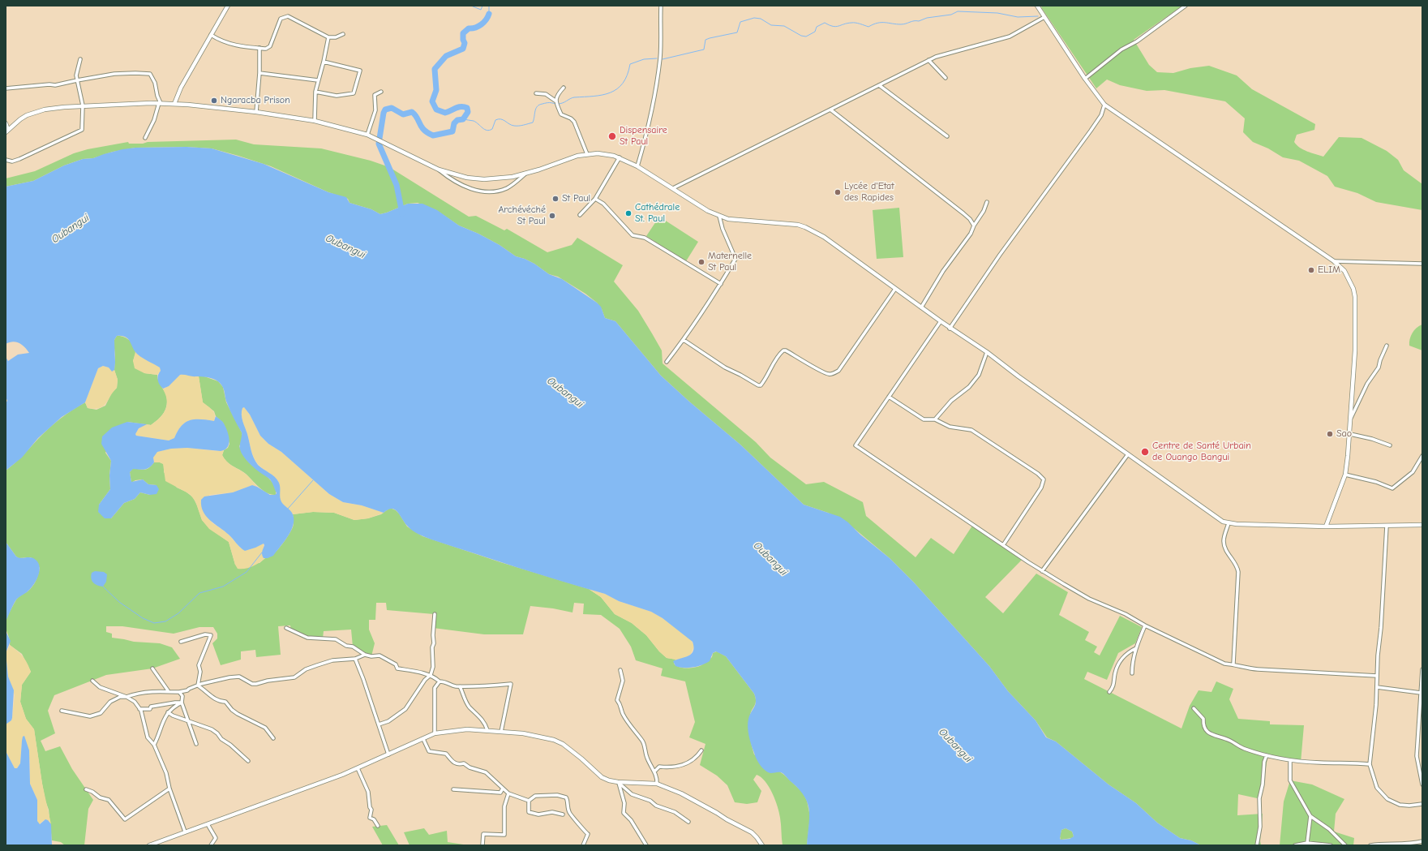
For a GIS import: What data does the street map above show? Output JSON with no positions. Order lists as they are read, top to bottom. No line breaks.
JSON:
{"water":["Oubangui"],"places":["Ngaracba Prison","Dispensaire St Paul","Lycée d'Etat des Rapides","St Paul","Cathédrale St. Paul","Archévéché St Paul","Maternelle St Paul","ELIM","Sao","Centre de Santé Urbain de Ouango Bangui"]}
